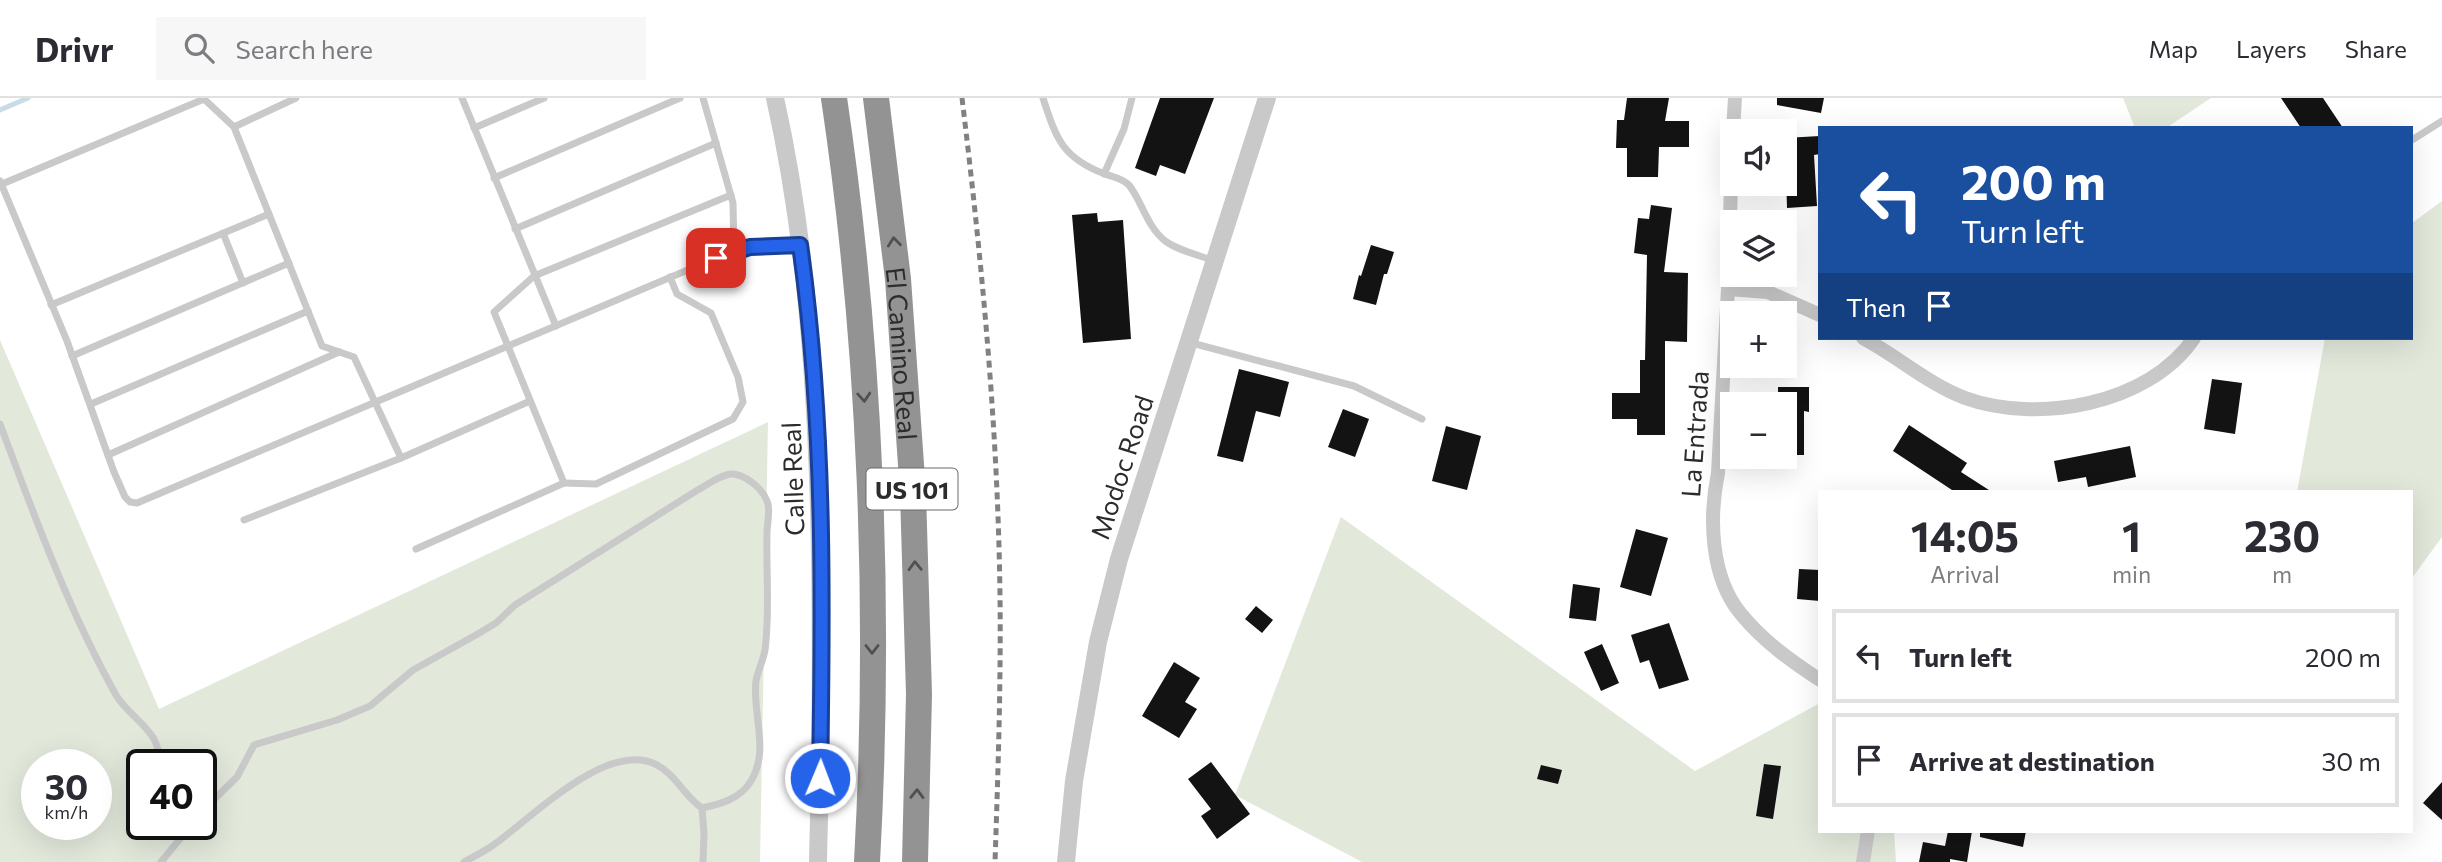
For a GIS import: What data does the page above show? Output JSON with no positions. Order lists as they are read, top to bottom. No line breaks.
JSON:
{"streets":{"highway":["El Camino Real","US 101"],"street":["La Entrada","Modoc Road","Calle Real"]},"page":{"header":"Drivr","search":"Search here","nav":["Map","Layers","Share"],"map_buttons":["+","−"],"turn":["200 m","Turn left"],"then":"Then","eta":["14:05","Arrival","1","min","230","m"],"list":[{"name":"Turn left","value":"200 m"},{"name":"Arrive at destination","value":"30 m"}],"speed":"30 km/h","limit":"40"}}
